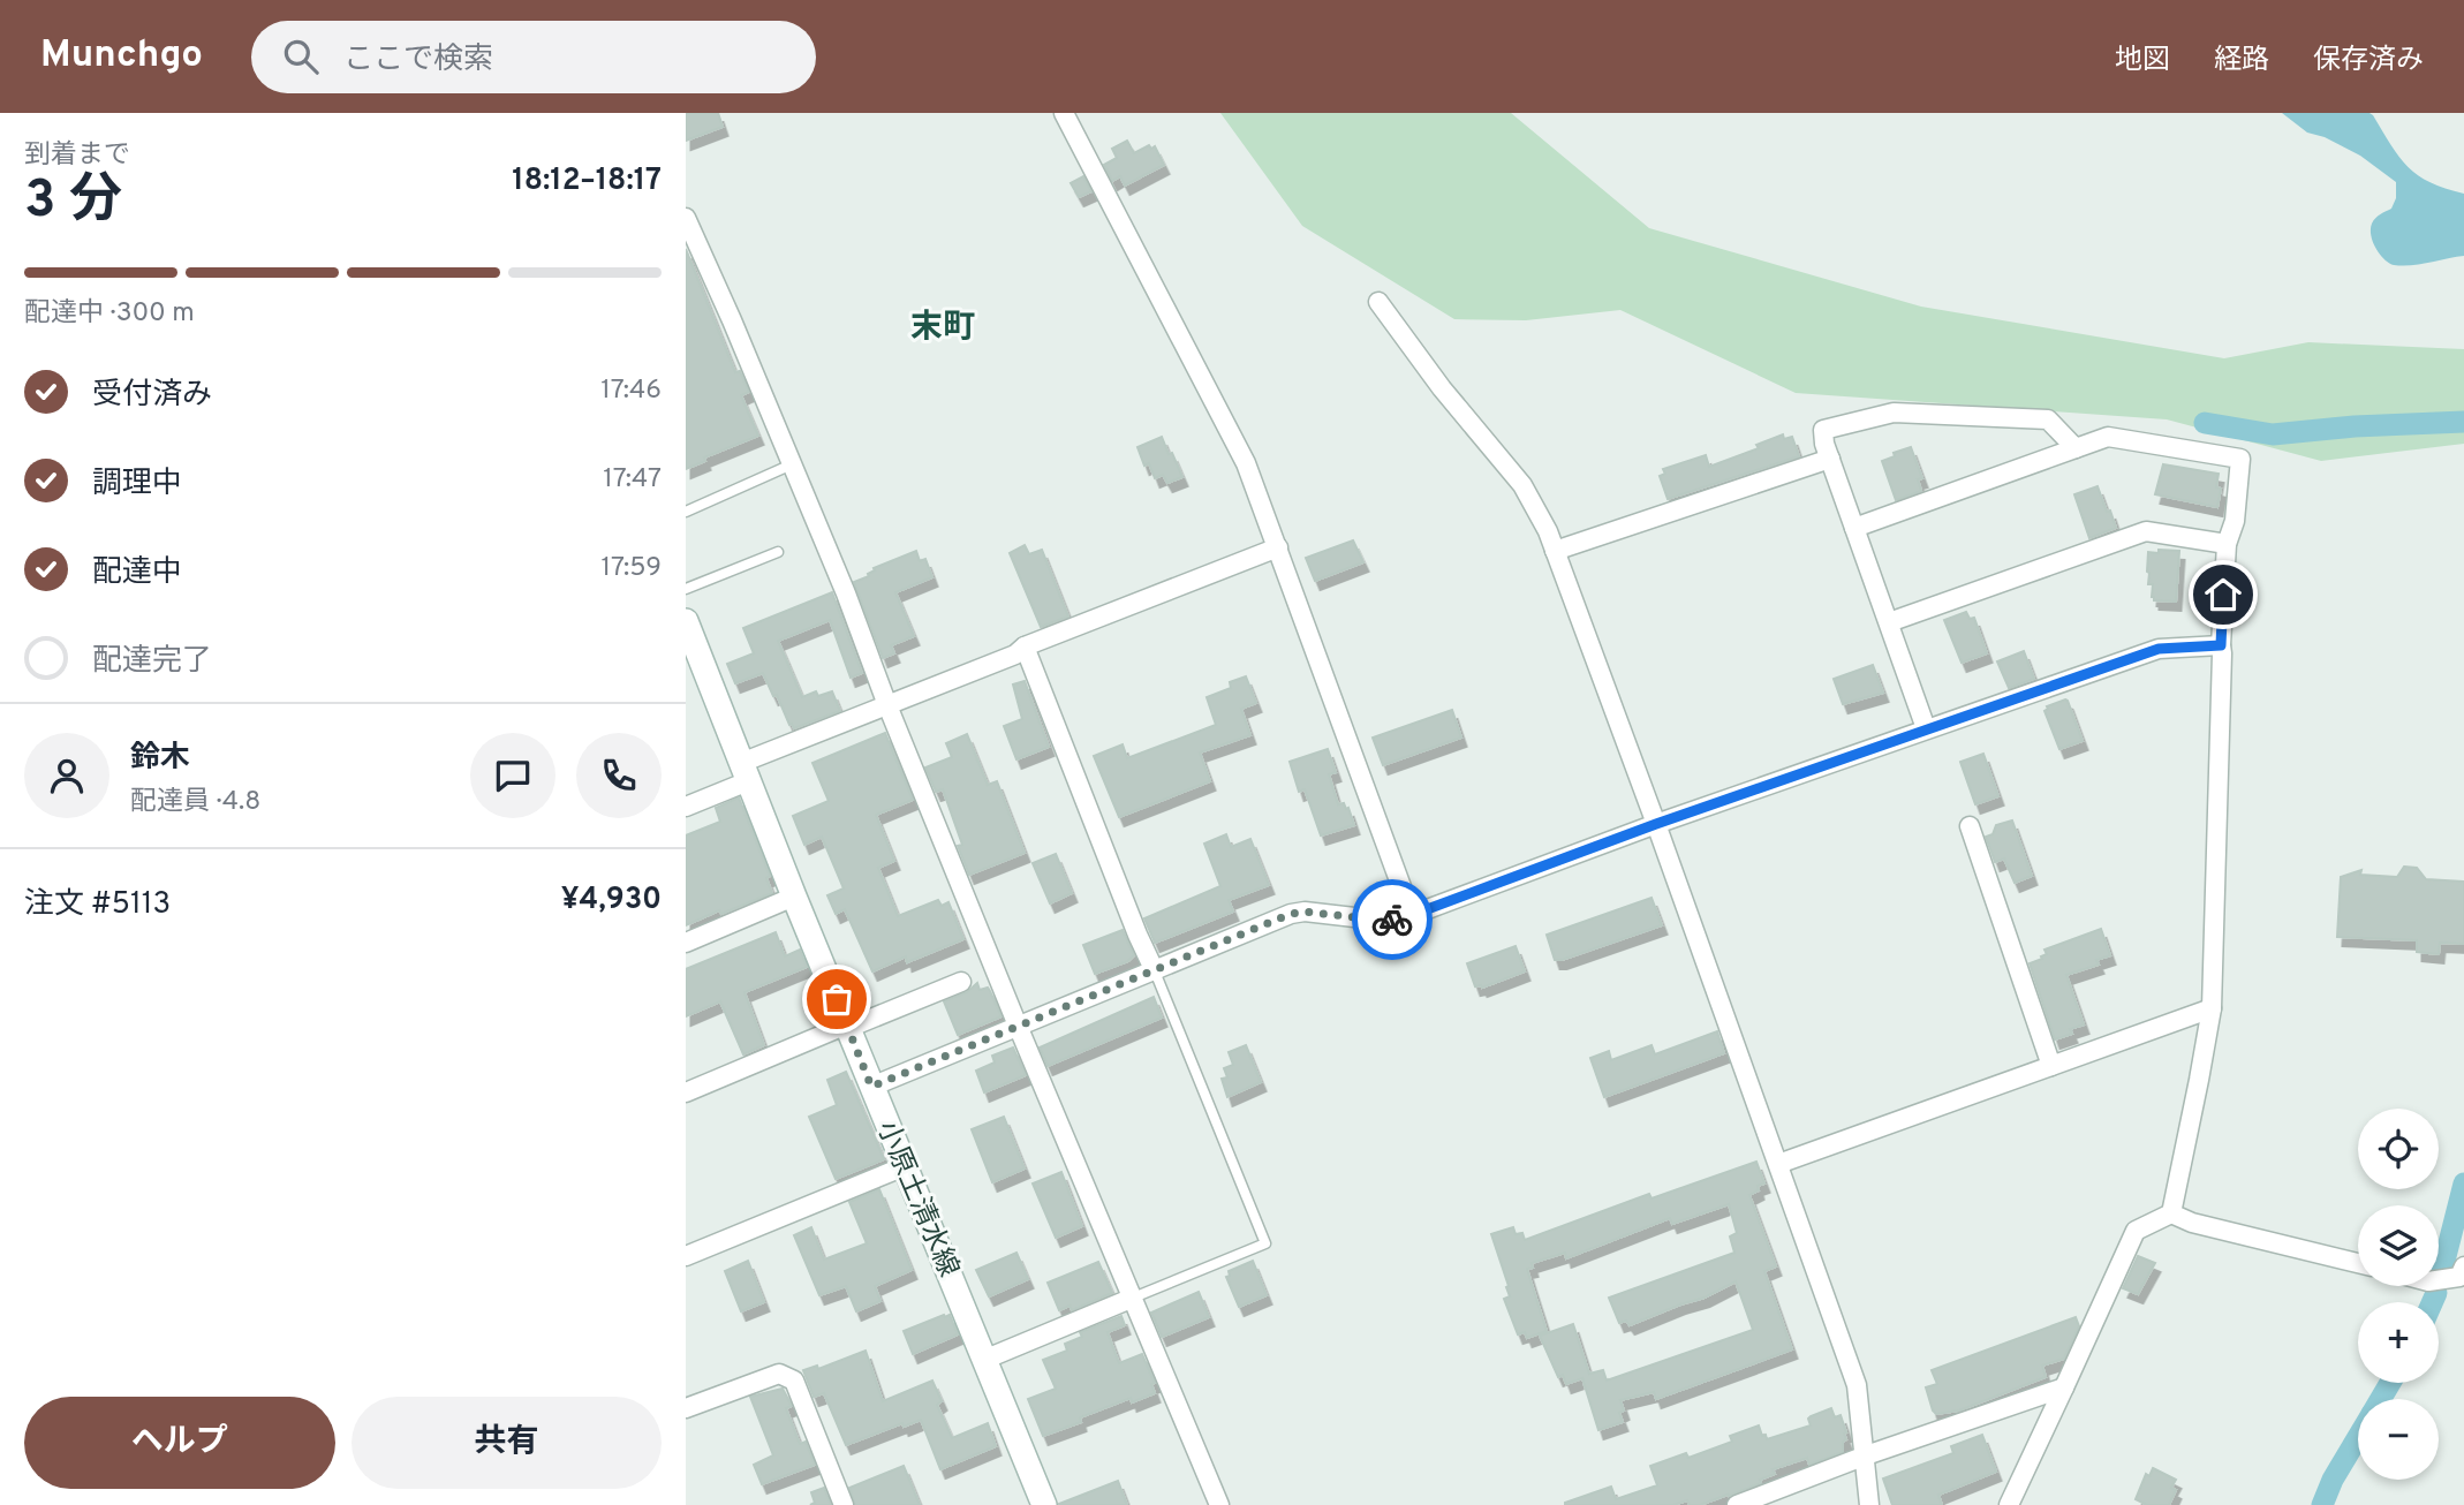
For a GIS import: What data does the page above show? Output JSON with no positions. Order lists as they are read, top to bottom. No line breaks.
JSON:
{"streets":{"main road":["小原土清水線"]},"districts":["末町"],"page":{"header":"Munchgo","search":"ここで検索","nav":["地図","経路","保存済み"],"heading":["3 分","到着まで","18:12–18:17"],"panel":["鈴木","配達員 · 4.8","注文 #5113","¥4,930"],"bar":"配達中 · 300 m","list":[["受付済み","17:46"],["調理中","17:47"],["配達中","17:59"],"配達完了"],"map_buttons":["+","−"],"buttons":["ヘルプ","共有"]}}
